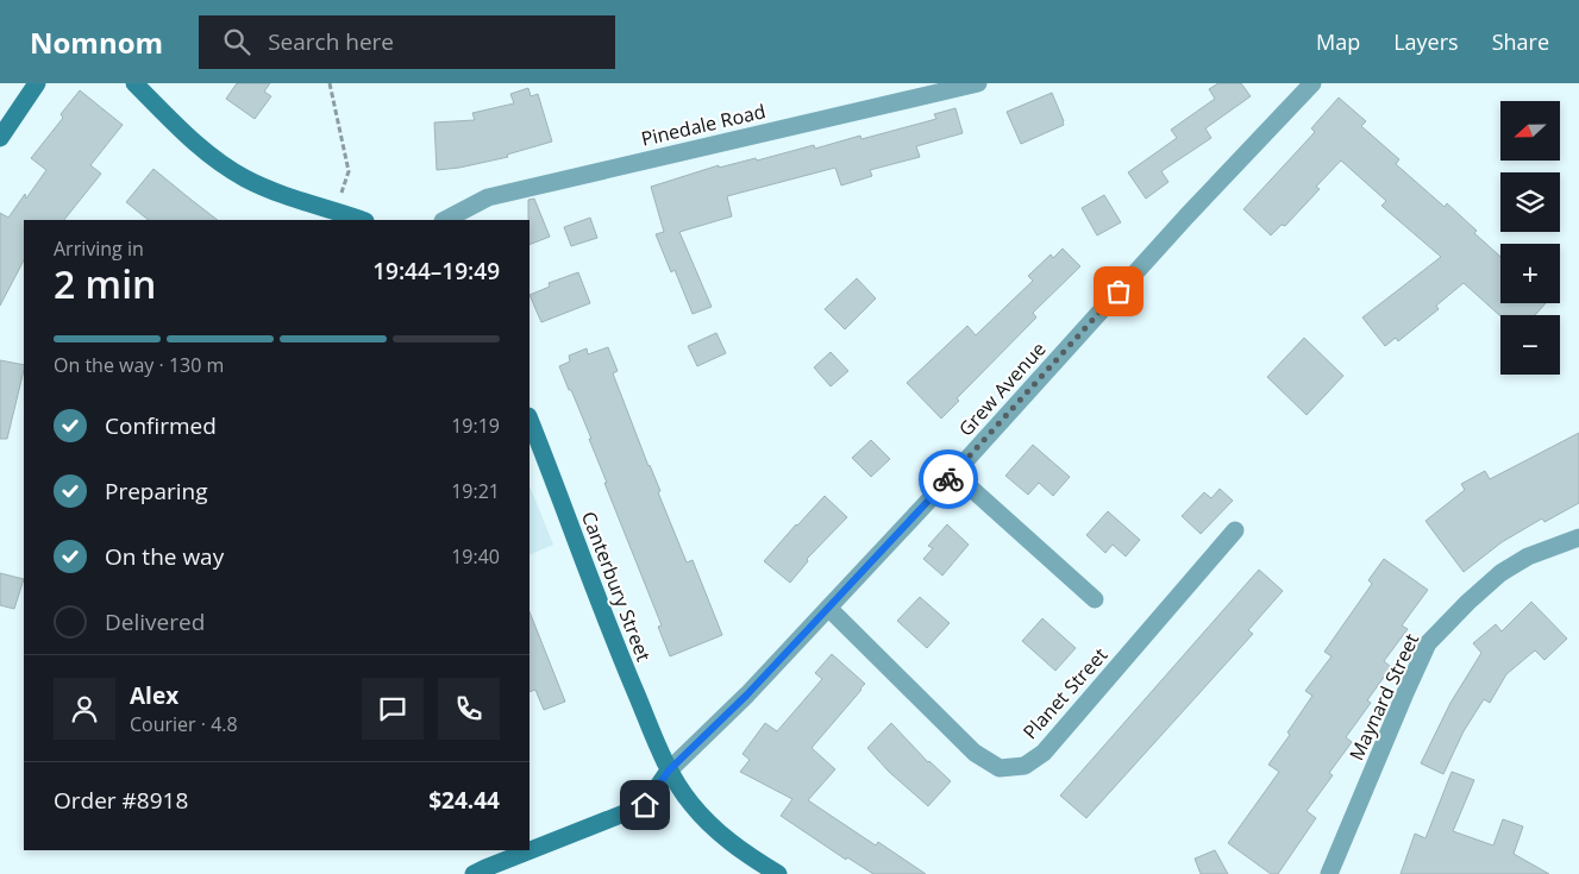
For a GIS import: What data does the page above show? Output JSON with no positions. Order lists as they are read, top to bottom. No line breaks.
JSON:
{"streets":{"street":["Pinedale Road","Grew Avenue","Canterbury Street","Planet Street","Maynard Street"]},"crossings":[["Grew Avenue","Canterbury Street"],["Grew Avenue","Planet Street"]],"north":"left","page":{"header":"Nomnom","search":"Search here","nav":["Map","Layers","Share"],"map_buttons":["+","−"],"heading":["2 min","Arriving in","19:44–19:49"],"panel":["Alex","Courier · 4.8","Order #8918","$24.44"],"bar":"On the way · 130 m","list":[["Confirmed","19:19"],["Preparing","19:21"],["On the way","19:40"],"Delivered"]}}
